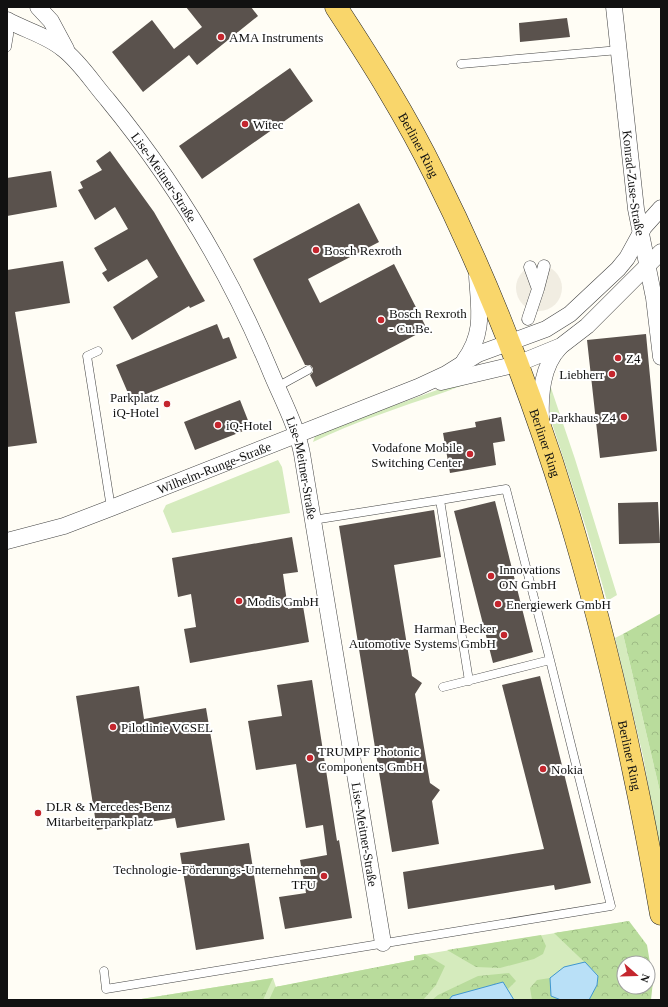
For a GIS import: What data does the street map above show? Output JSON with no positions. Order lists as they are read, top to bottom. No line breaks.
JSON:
{"streets":{"main road":["Berliner Ring"],"street":["Lise-Meitner-Straße","Konrad-Zuse-Straße","Wilhelm-Runge-Straße"]},"crossings":[["Berliner Ring","Wilhelm-Runge-Straße"],["Lise-Meitner-Straße","Wilhelm-Runge-Straße"],["Konrad-Zuse-Straße","Wilhelm-Runge-Straße"]],"places":["AMA Instruments","Witec","Bosch Rexroth","Bosch Rexroth - Cu.Be.","Z4","Liebherr","Parkplatz iQ-Hotel","Parkhaus Z4","iQ-Hotel","Vodafone Mobile Switching Center","Innovations ON GmbH","Modis GmbH","Energiewerk GmbH","Harman Becker Automotive Systems GmbH","Pilotlinie VCSEL","TRUMPF Photonic Components GmbH","Nokia","DLR & Mercedes-Benz Mitarbeiterparkplatz","Technologie-Förderungs-Unternehmen TFU"],"north":"right"}
